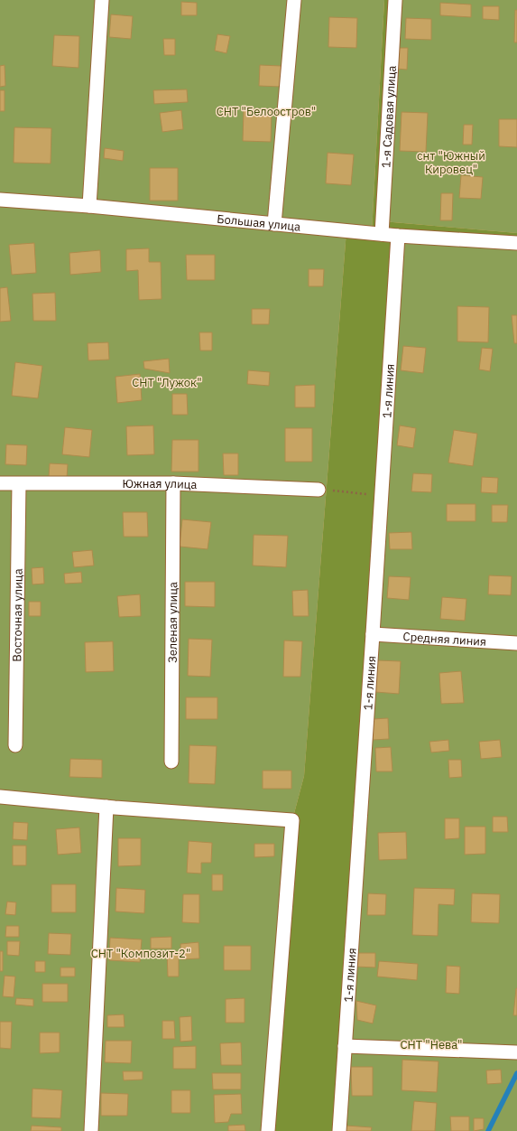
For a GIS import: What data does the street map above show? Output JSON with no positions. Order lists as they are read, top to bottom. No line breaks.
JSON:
{"streets":{"street":["1-я Садовая улица","Большая улица","1-я линия","Южная улица","Восточная улица","Зеленая улица","Средняя линия"]},"crossings":[["1-я Садовая улица","Большая улица"],["Большая улица","1-я линия"],["1-я линия","Средняя линия"],["Южная улица","Восточная улица"],["Южная улица","Зеленая улица"]],"parks":["СНТ \"Белоостров\"","снт \"Южный Кировец\"","СНТ \"Лужок\"","СНТ \"Композит-2\"","СНТ \"Нева\""]}
